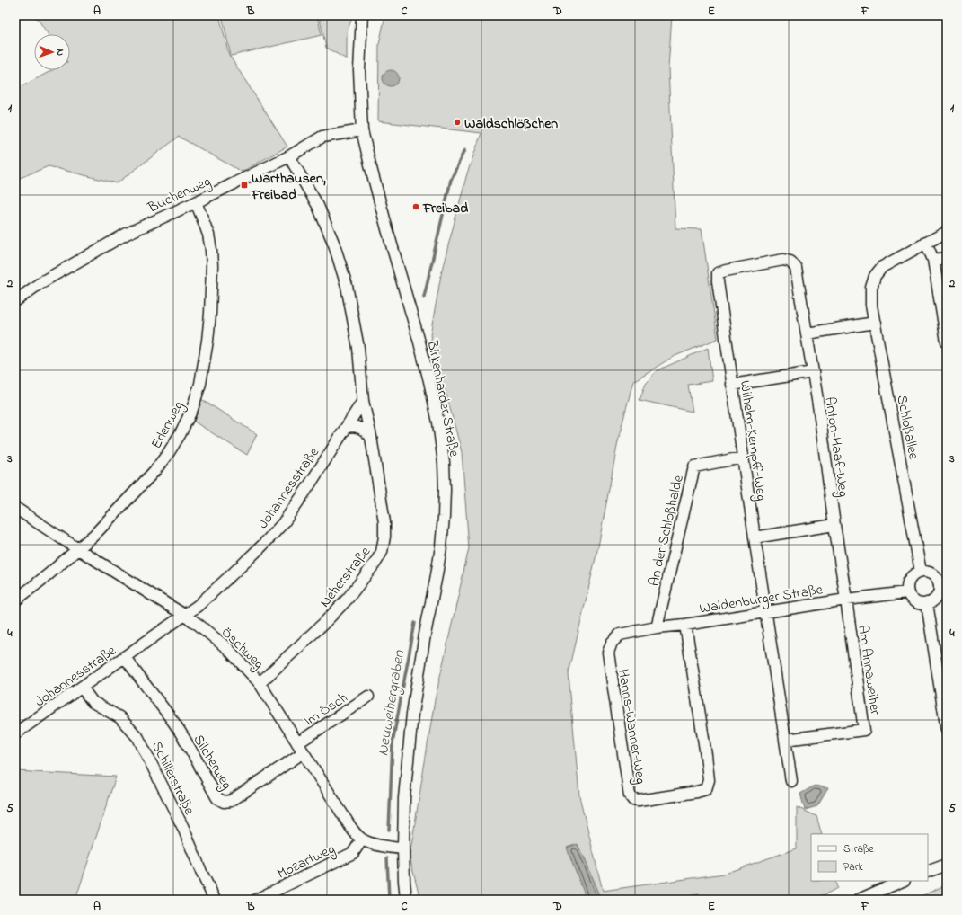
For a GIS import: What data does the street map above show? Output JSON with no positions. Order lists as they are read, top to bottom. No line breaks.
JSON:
{"streets":{"street":["Buchenweg","Birkenharder Straße","Erlenweg","Schloßallee","Wilhelm-Kempff-Weg","Anton-Haaf-Weg","Johannesstraße","An der Schloßhalde","Neherstraße","Waldenburger Straße","Öschweg","Am Annaweiher","Im Ösch","Hanns-Wanner-Weg","Silcherweg","Schillerstraße","Mozartweg"]},"crossings":[["Buchenweg","Birkenharder Straße"],["Buchenweg","Erlenweg"],["Erlenweg","Öschweg"],["Schloßallee","Waldenburger Straße"],["Wilhelm-Kempff-Weg","Anton-Haaf-Weg"],["Wilhelm-Kempff-Weg","An der Schloßhalde"],["Wilhelm-Kempff-Weg","Waldenburger Straße"],["Anton-Haaf-Weg","Waldenburger Straße"],["Anton-Haaf-Weg","Am Annaweiher"],["Johannesstraße","Neherstraße"],["Johannesstraße","Öschweg"],["Johannesstraße","Silcherweg"],["Johannesstraße","Schillerstraße"],["An der Schloßhalde","Waldenburger Straße"],["Neherstraße","Öschweg"],["Waldenburger Straße","Am Annaweiher"],["Waldenburger Straße","Hanns-Wanner-Weg"],["Öschweg","Im Ösch"],["Öschweg","Silcherweg"],["Öschweg","Mozartweg"],["Im Ösch","Silcherweg"]],"water":["Neuweihergraben"],"places":{"other":["Waldschlößchen","Freibad"],"transit":["Warthausen, Freibad"]},"legend":["Straße","Park"],"north":"right","grid":{"columns":["A","B","C","D","E","F"],"rows":["1","2","3","4","5"]}}
